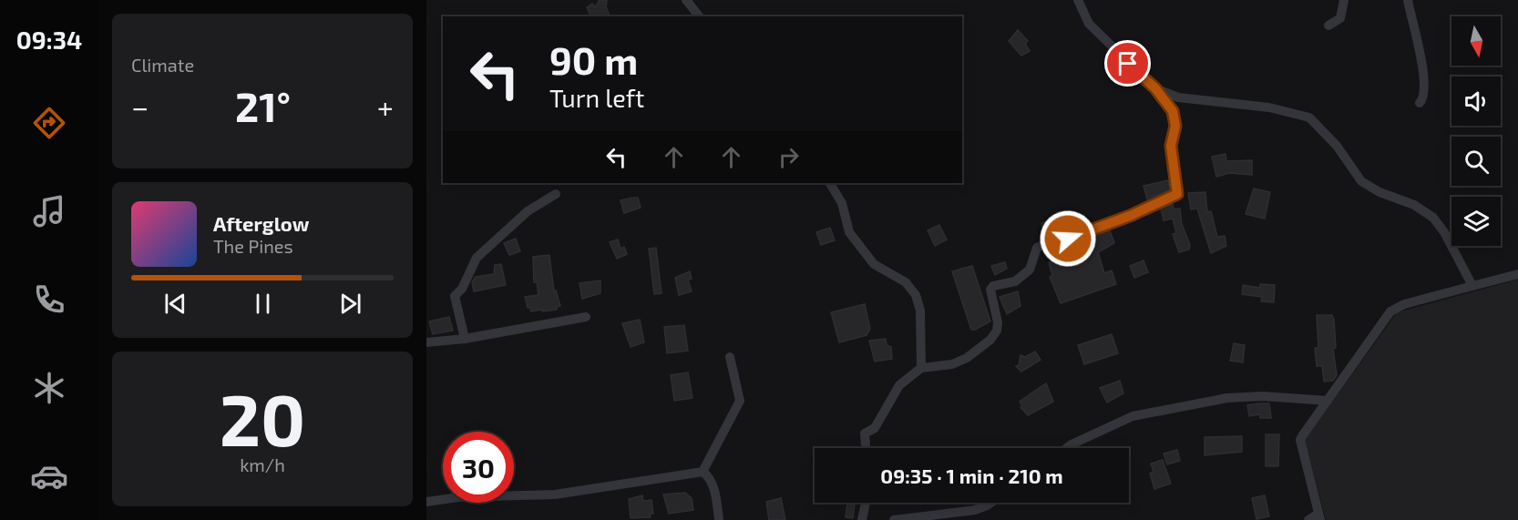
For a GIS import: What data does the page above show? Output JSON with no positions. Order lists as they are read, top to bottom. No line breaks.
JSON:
{"north":"bottom","page":{"tabs":"09:34","tile":["Climate",["20","km/h"]],"turn":["90 m","Turn left"],"heat":["−","21°","+"],"song":["Afterglow","The Pines"],"limit":"30","trip":"09:35 · 1 min · 210 m"}}
